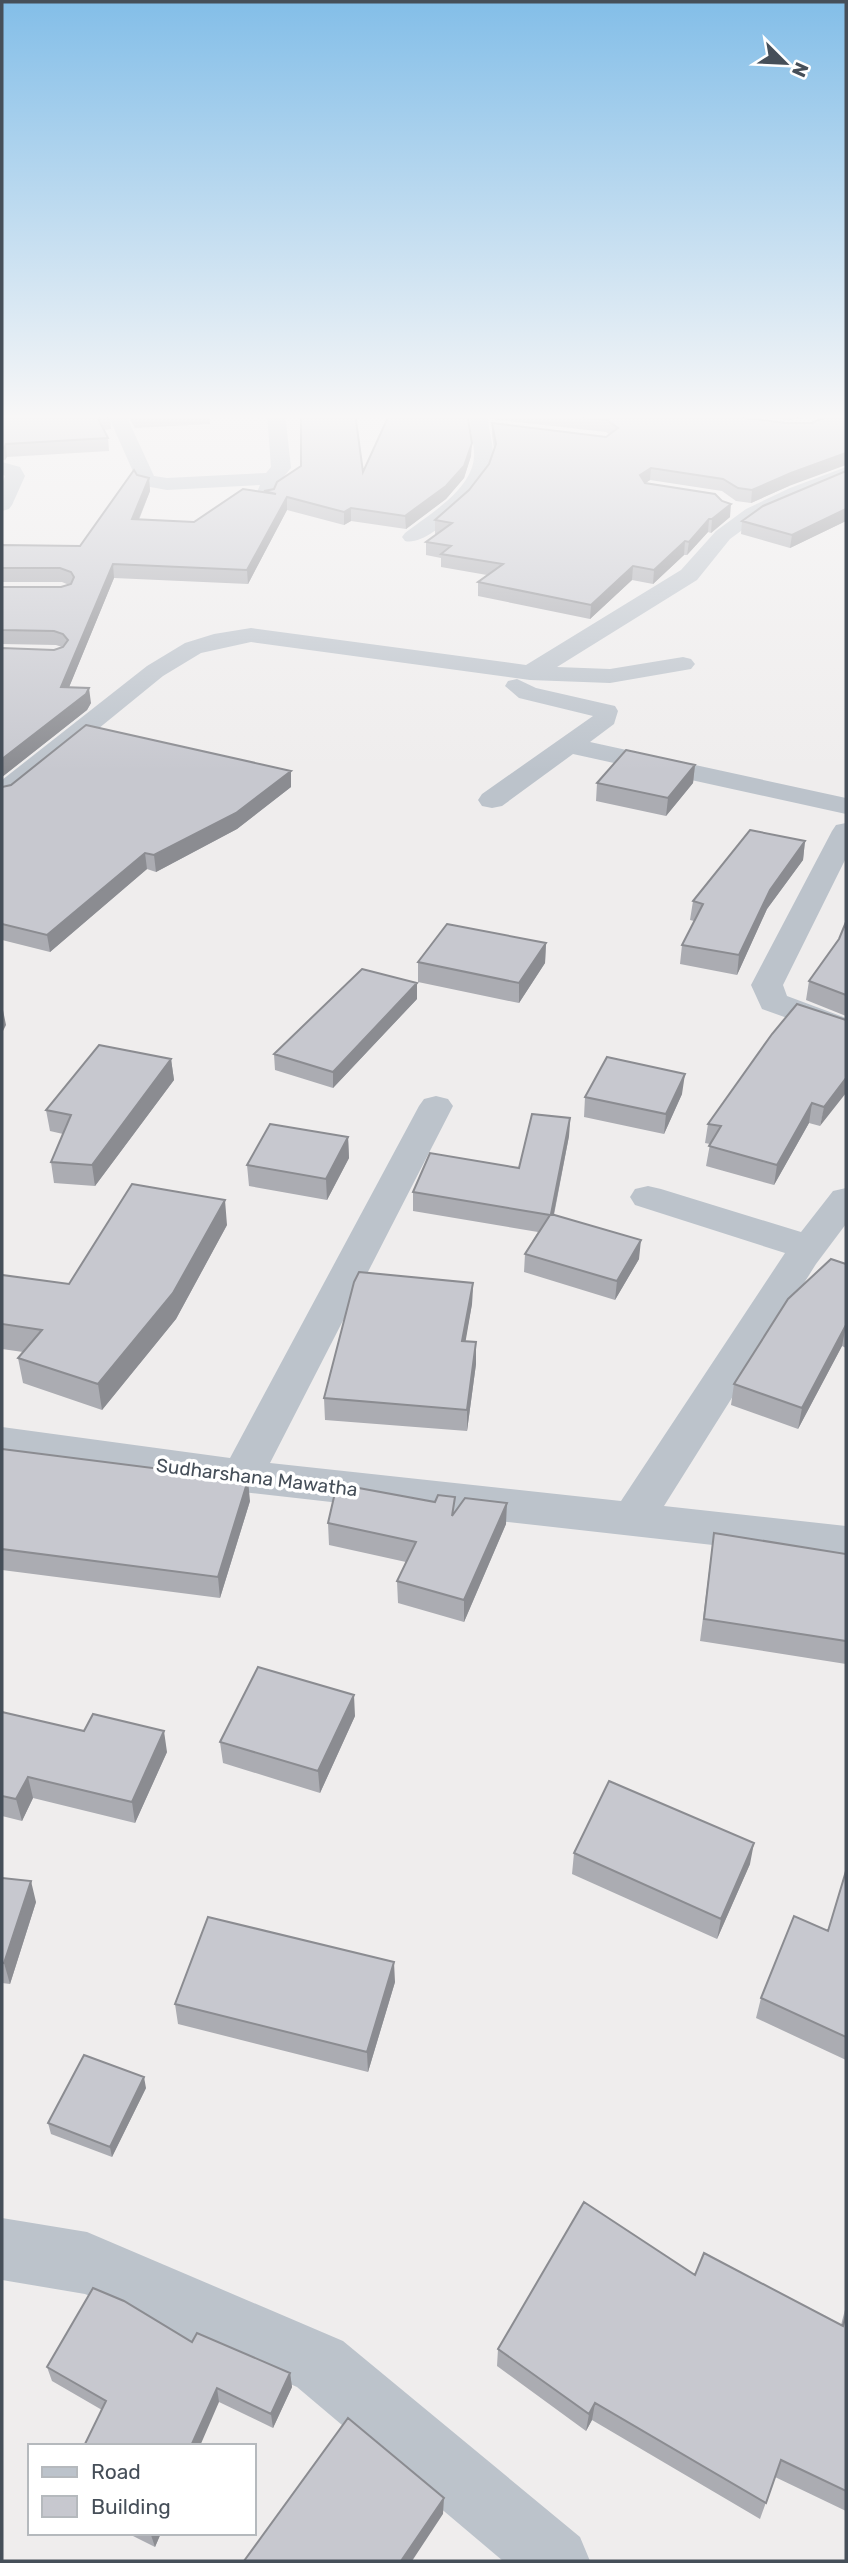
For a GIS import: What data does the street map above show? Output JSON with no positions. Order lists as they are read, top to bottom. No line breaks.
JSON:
{"streets":{"street":["Sudharshana Mawatha"]},"legend":["Road","Building"],"north":"bottom right"}
